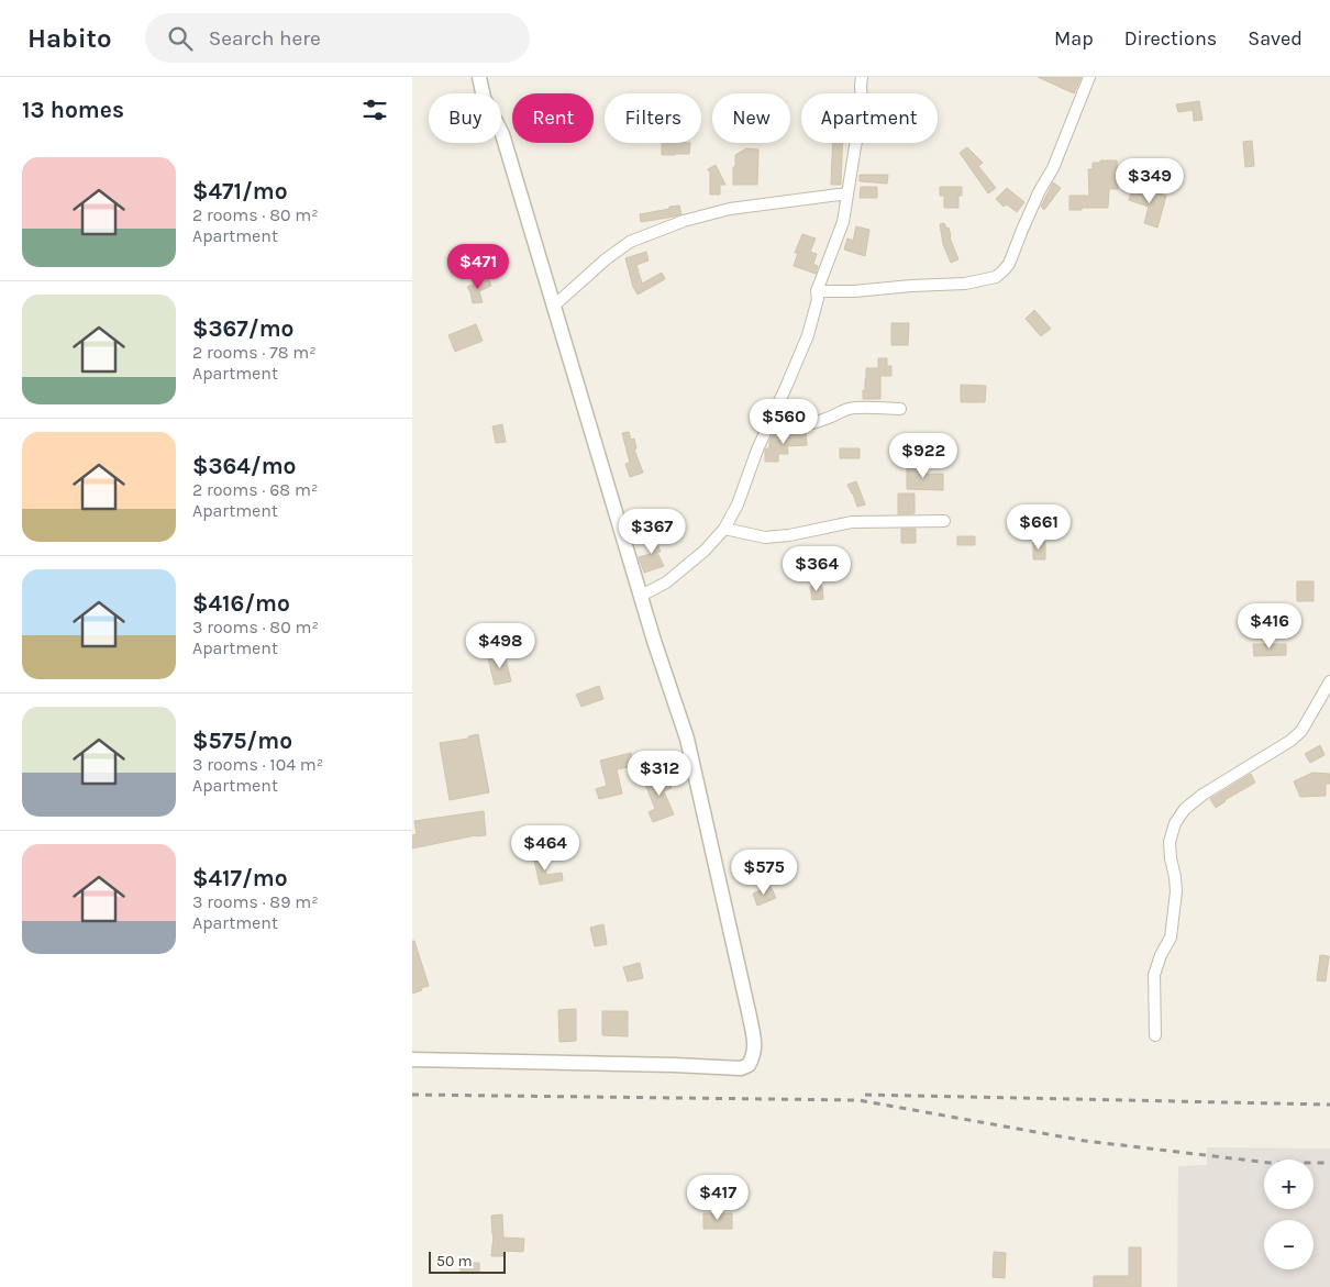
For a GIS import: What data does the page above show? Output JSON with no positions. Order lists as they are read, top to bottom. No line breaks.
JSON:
{"scale_bar":"50 m","page":{"header":"Habito","search":"Search here","nav":["Map","Directions","Saved"],"heading":"13 homes","chip":["Buy","Rent","Filters","New","Apartment"],"list":[{"name":"$471/mo","note":"2 rooms · 80 m² · Apartment"},{"name":"$367/mo","note":"2 rooms · 78 m² · Apartment"},{"name":"$364/mo","note":"2 rooms · 68 m² · Apartment"},{"name":"$416/mo","note":"3 rooms · 80 m² · Apartment"},{"name":"$575/mo","note":"3 rooms · 104 m² · Apartment"},{"name":"$417/mo","note":"3 rooms · 89 m² · Apartment"}],"price":["$349","$471","$560","$922","$661","$367","$364","$416","$498","$312","$464","$575","$417"],"map_buttons":["+","−"],"scale":"50 m"}}
